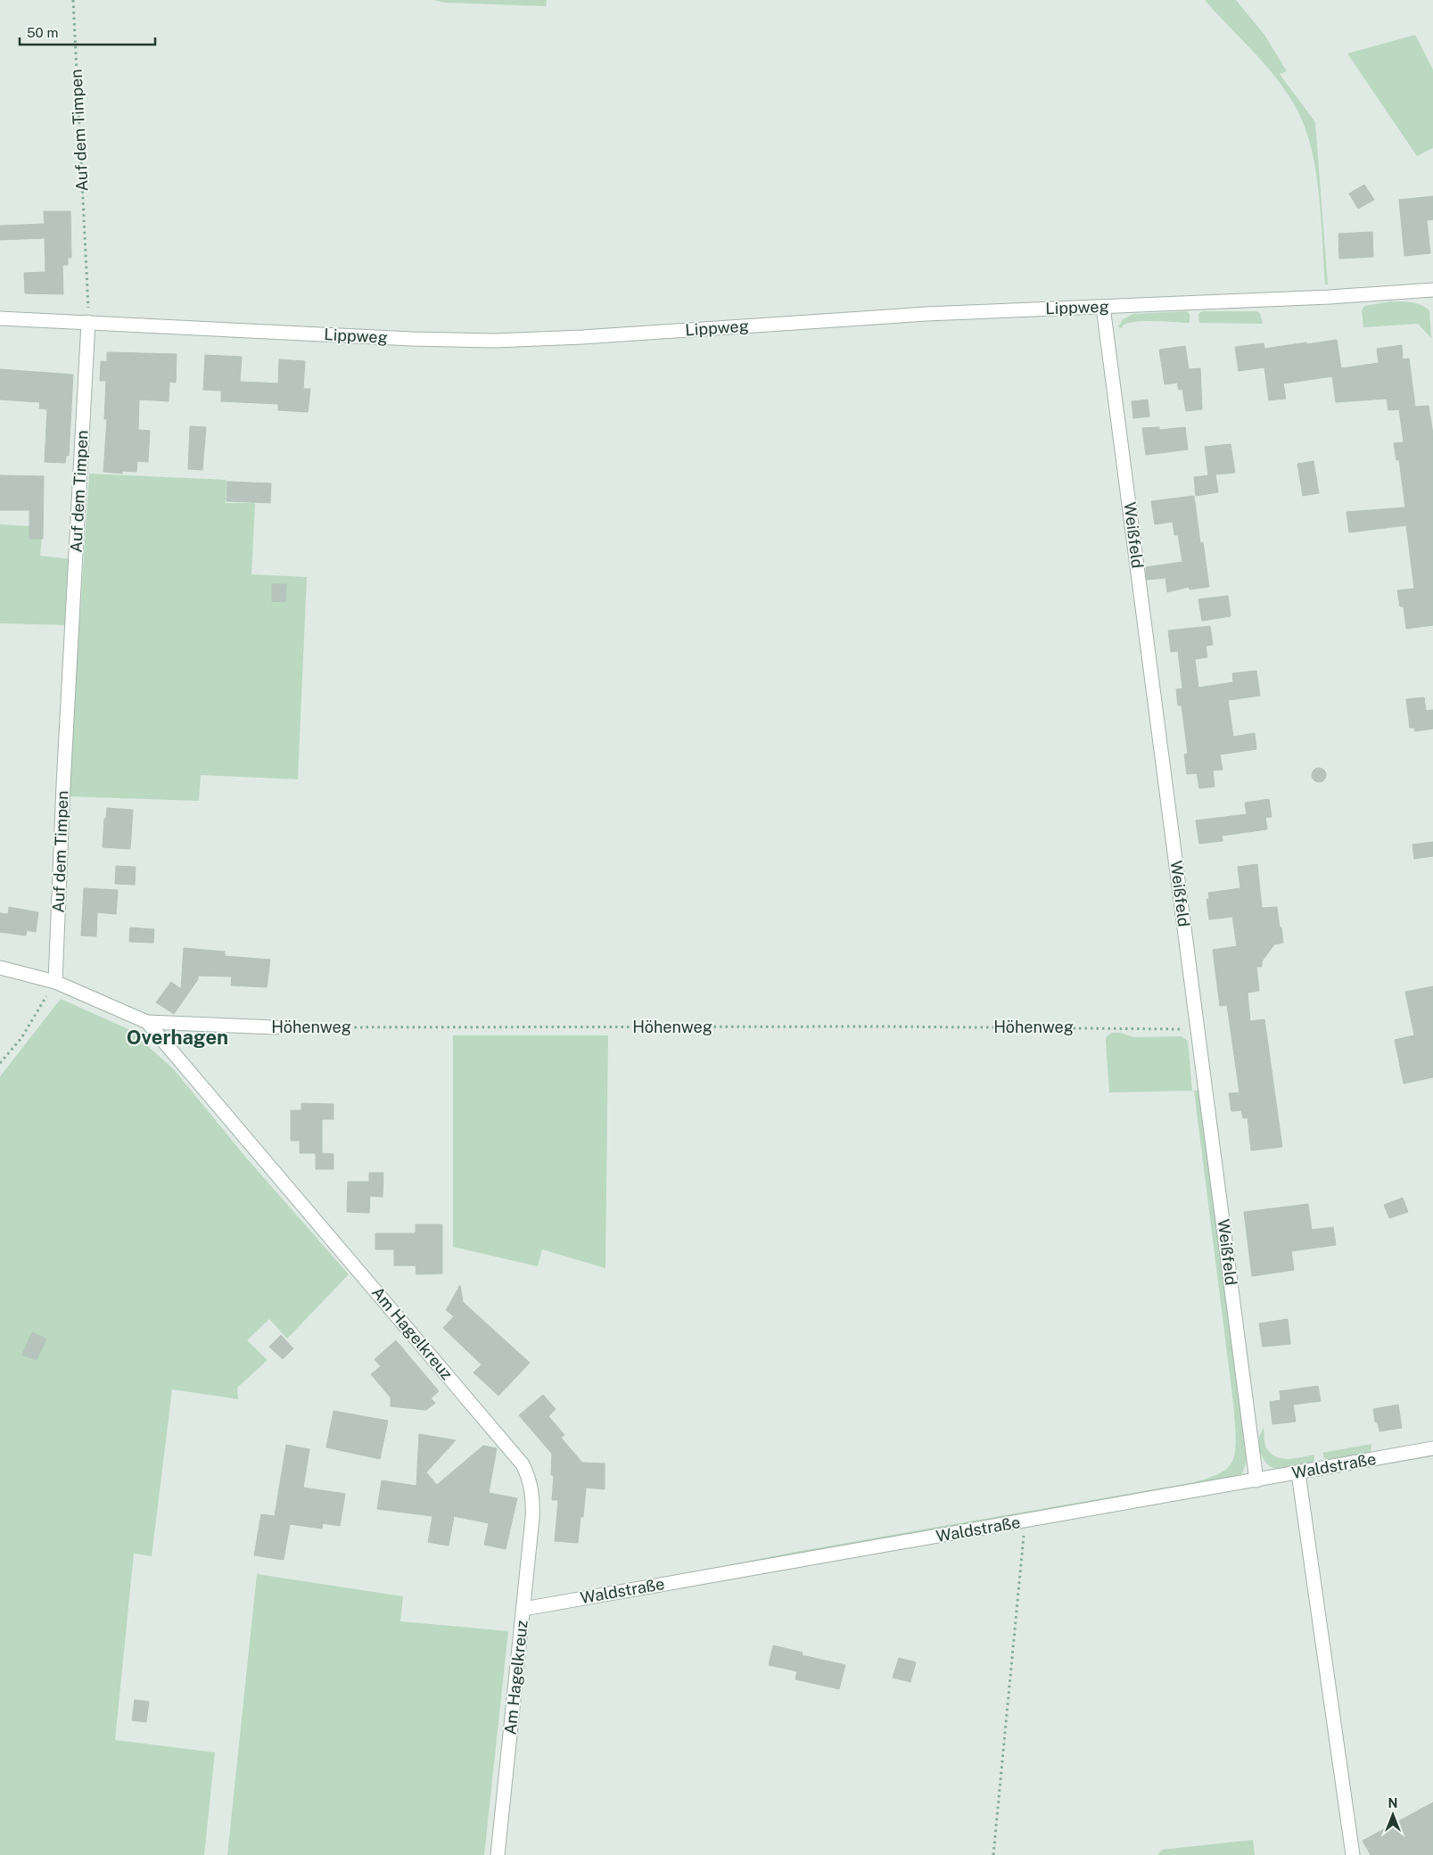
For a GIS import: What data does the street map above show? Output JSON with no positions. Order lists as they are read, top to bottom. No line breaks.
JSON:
{"streets":{"street":["Auf dem Timpen","Lippweg","Weißfeld","Höhenweg","Am Hagelkreuz","Waldstraße"]},"crossings":[["Auf dem Timpen","Lippweg"],["Auf dem Timpen","Am Hagelkreuz"],["Lippweg","Weißfeld"],["Weißfeld","Höhenweg"],["Weißfeld","Waldstraße"],["Höhenweg","Am Hagelkreuz"],["Am Hagelkreuz","Waldstraße"]],"districts":["Overhagen"],"scale_bar":"50 m","north":"top"}
